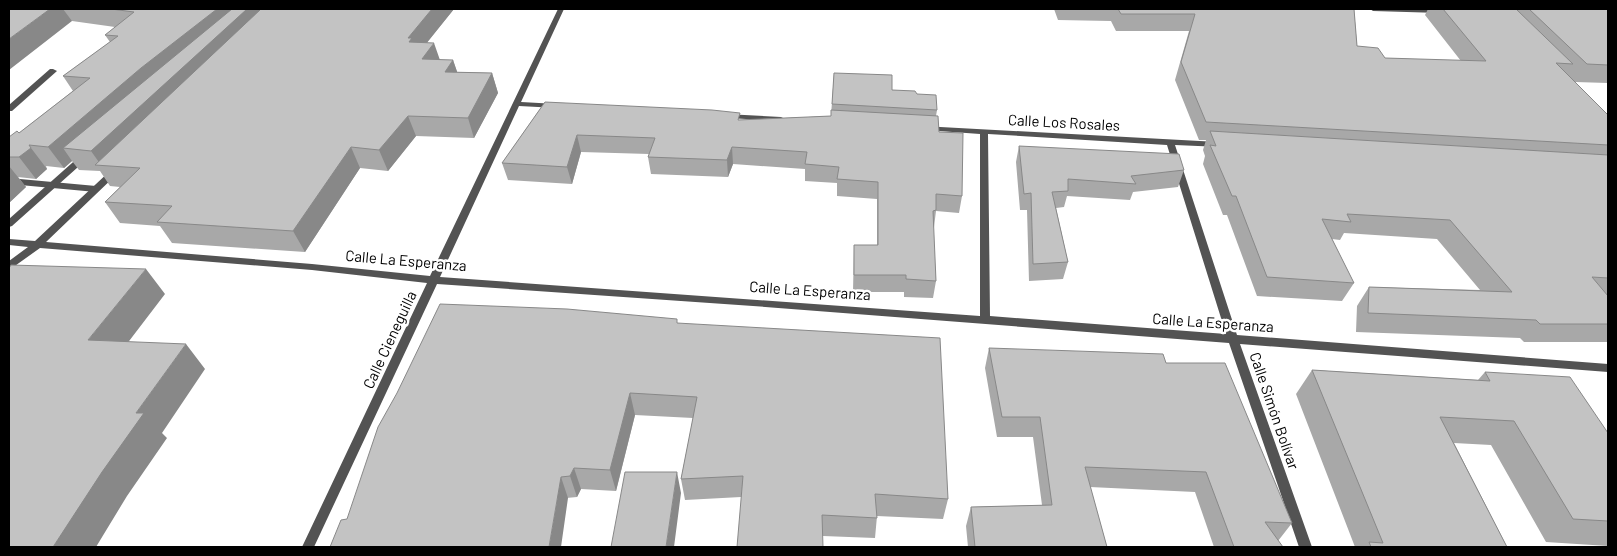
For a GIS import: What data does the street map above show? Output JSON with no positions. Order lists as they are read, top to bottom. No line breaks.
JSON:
{"streets":{"street":["Calle Los Rosales","Calle La Esperanza","Calle Cieneguilla","Calle Simón Bolívar"]},"crossings":[["Calle Los Rosales","Calle Simón Bolívar"],["Calle La Esperanza","Calle Cieneguilla"],["Calle La Esperanza","Calle Simón Bolívar"]]}
